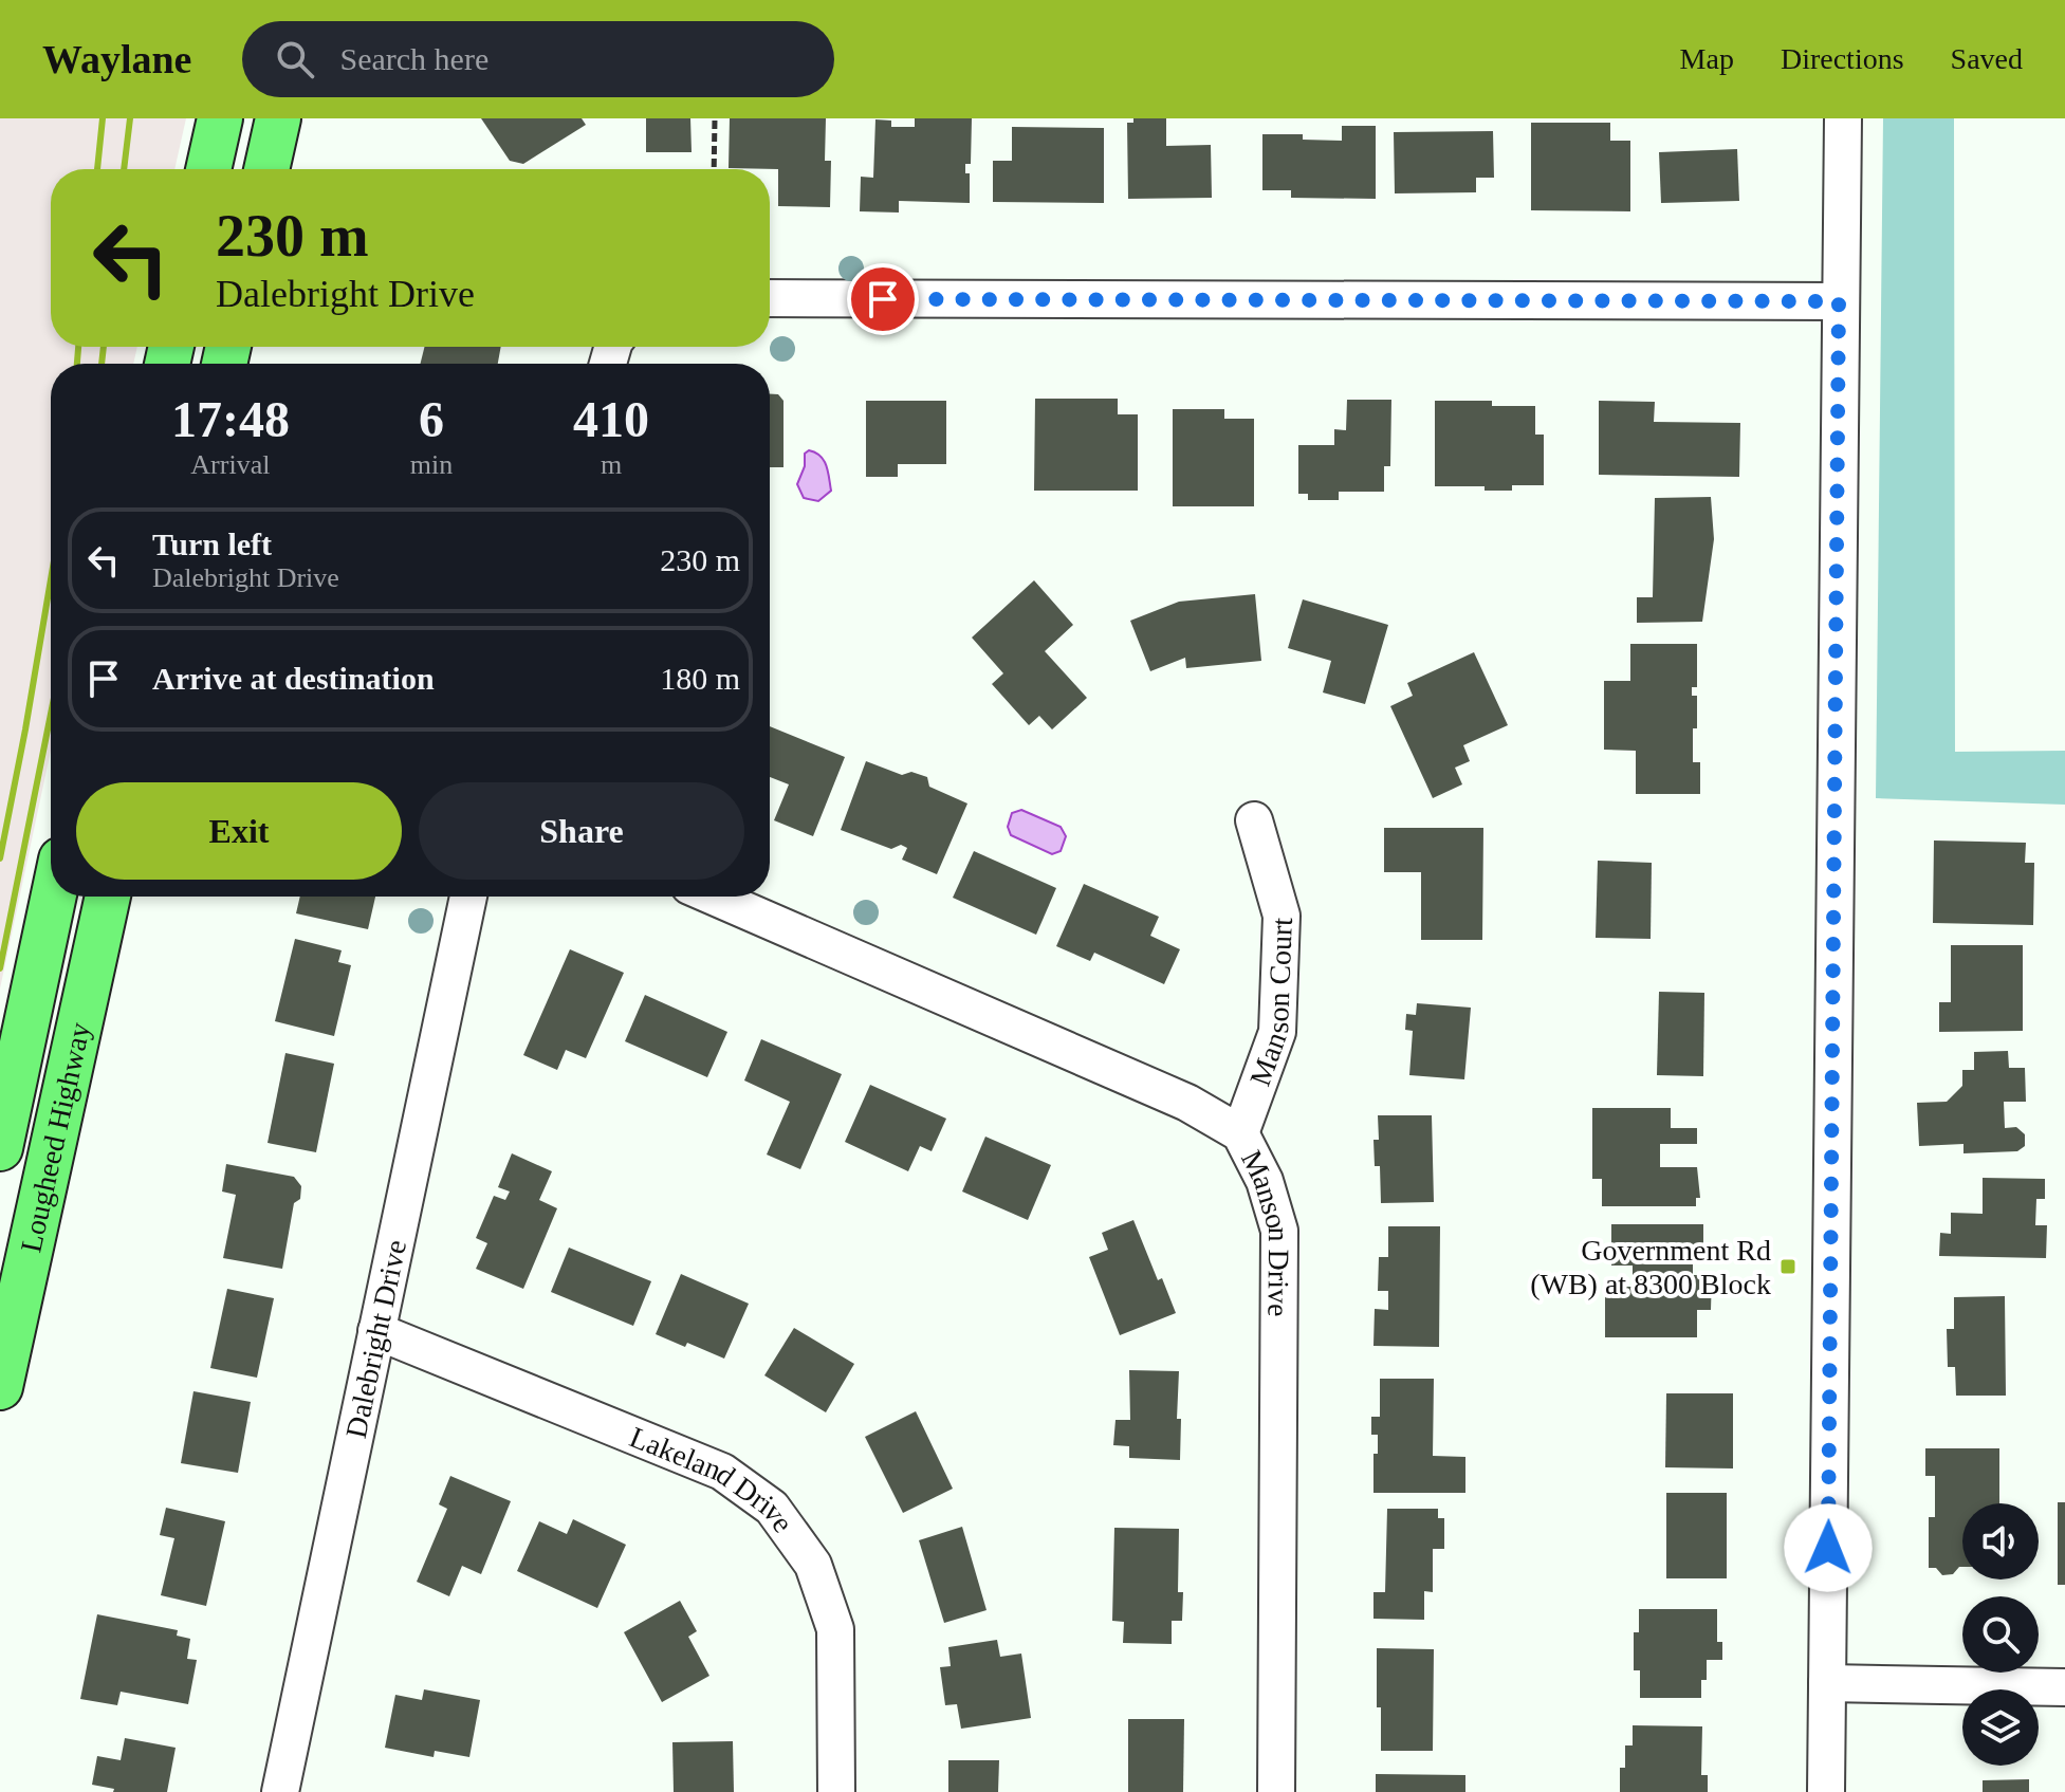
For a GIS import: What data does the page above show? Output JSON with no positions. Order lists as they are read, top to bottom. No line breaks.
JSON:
{"streets":{"main road":["Lougheed Highway"],"street":["Manson Court","Manson Drive","Dalebright Drive","Lakeland Drive"]},"crossings":[["Manson Court","Manson Drive"],["Dalebright Drive","Lakeland Drive"]],"places":{"transit":["Government Rd (WB) at 8300 Block"]},"page":{"header":"Waylane","search":"Search here","nav":["Map","Directions","Saved"],"turn":["230 m","Dalebright Drive"],"eta":["17:48","Arrival","6","min","410","m"],"list":[{"name":"Turn left","note":"Dalebright Drive","value":"230 m"},{"name":"Arrive at destination","value":"180 m"}],"buttons":["Exit","Share"]}}
